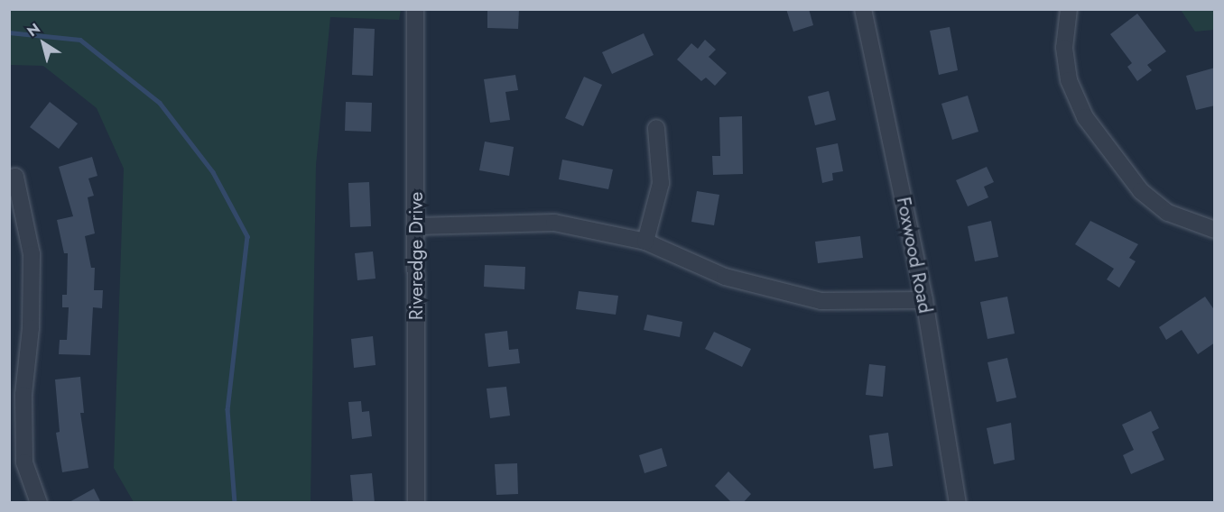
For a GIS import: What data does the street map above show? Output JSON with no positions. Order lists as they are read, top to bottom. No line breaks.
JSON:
{"streets":{"street":["Foxwood Road","Riveredge Drive"]},"north":"top left"}
